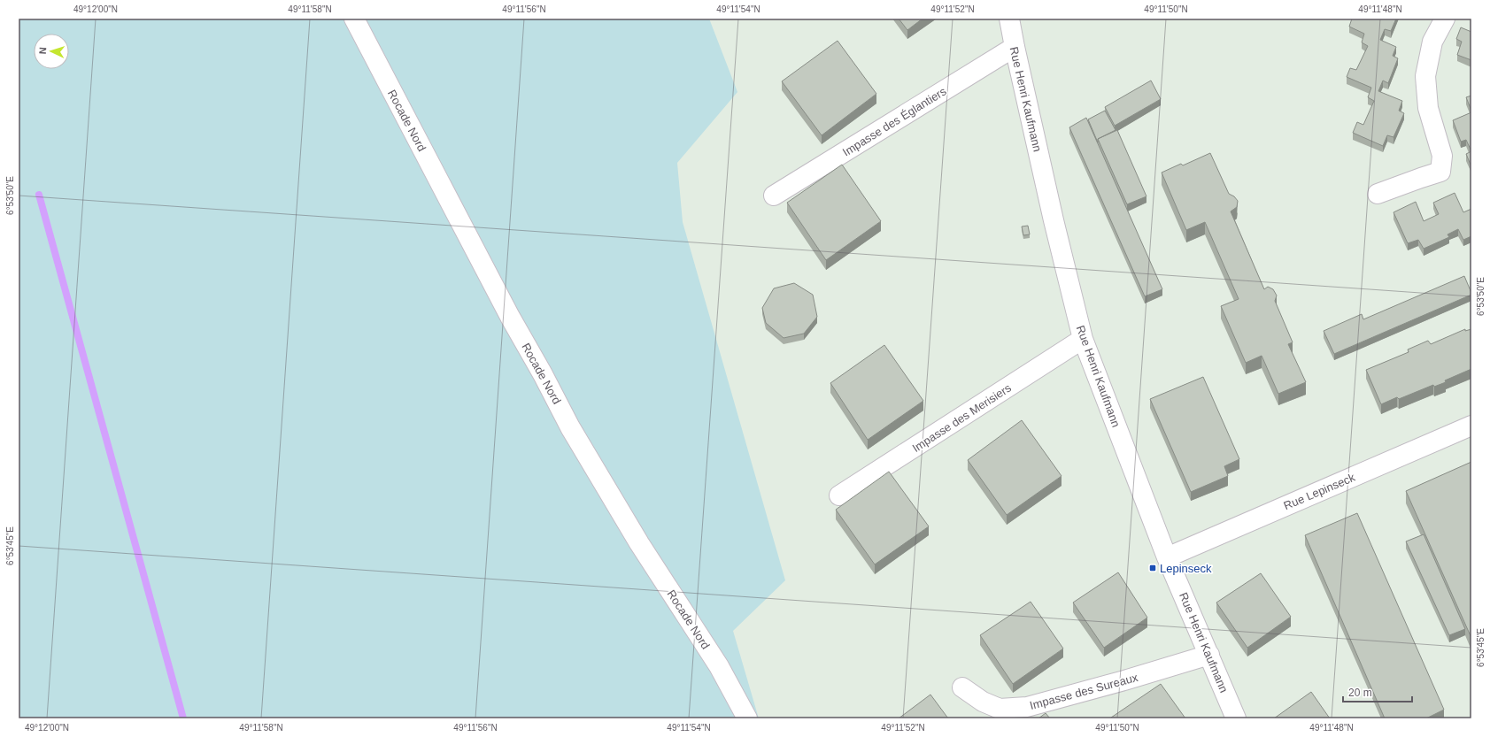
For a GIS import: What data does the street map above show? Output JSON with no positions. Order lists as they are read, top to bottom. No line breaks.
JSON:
{"streets":{"street":["Rue Henri Kaufmann","Rocade Nord","Impasse des Églantiers","Impasse des Merisiers","Rue Lepinseck","Impasse des Sureaux"]},"crossings":[["Rue Henri Kaufmann","Impasse des Églantiers"],["Rue Henri Kaufmann","Impasse des Merisiers"],["Rue Henri Kaufmann","Rue Lepinseck"],["Rue Henri Kaufmann","Impasse des Sureaux"]],"places":{"transit":["Lepinseck"]},"scale_bar":"20 m","north":"left","coordinates":["49°12'00\"N","49°11'58\"N","49°11'56\"N","49°11'54\"N","49°11'52\"N","49°11'50\"N","49°11'48\"N","6°53'50\"E","6°53'45\"E"]}
